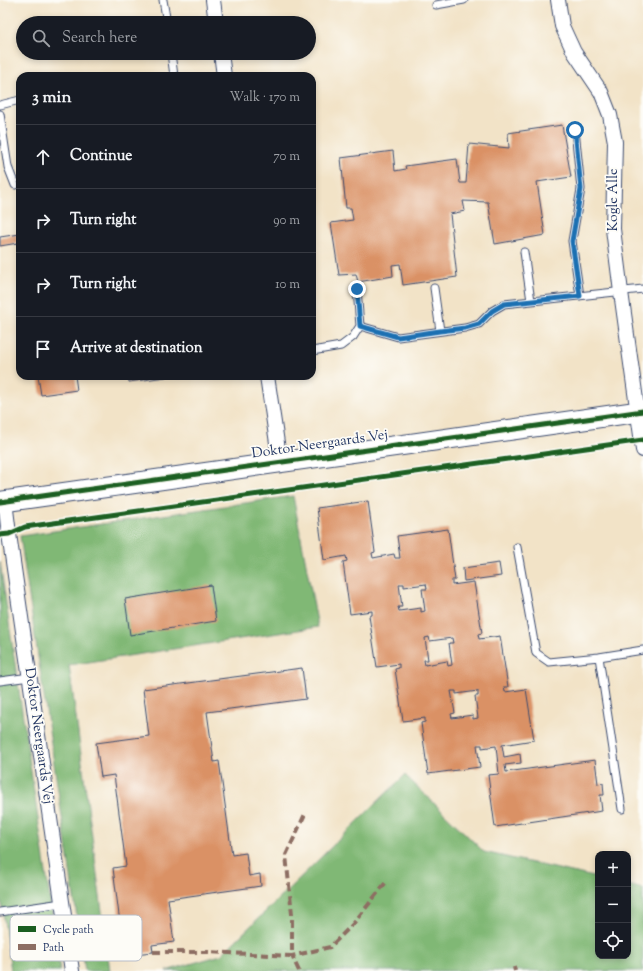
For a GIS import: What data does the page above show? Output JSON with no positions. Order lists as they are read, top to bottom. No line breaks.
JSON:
{"streets":{"street":["Kogle Alle","Doktor Neergaards Vej"]},"crossings":[["Kogle Alle","Doktor Neergaards Vej"]],"legend":["Cycle path","Path"],"page":{"search":"Search here","heading":["3 min","Walk · 170 m"],"list":[["Continue","70 m"],["Turn right","90 m"],["Turn right","10 m"],"Arrive at destination"],"map_buttons":["+","−"]}}
